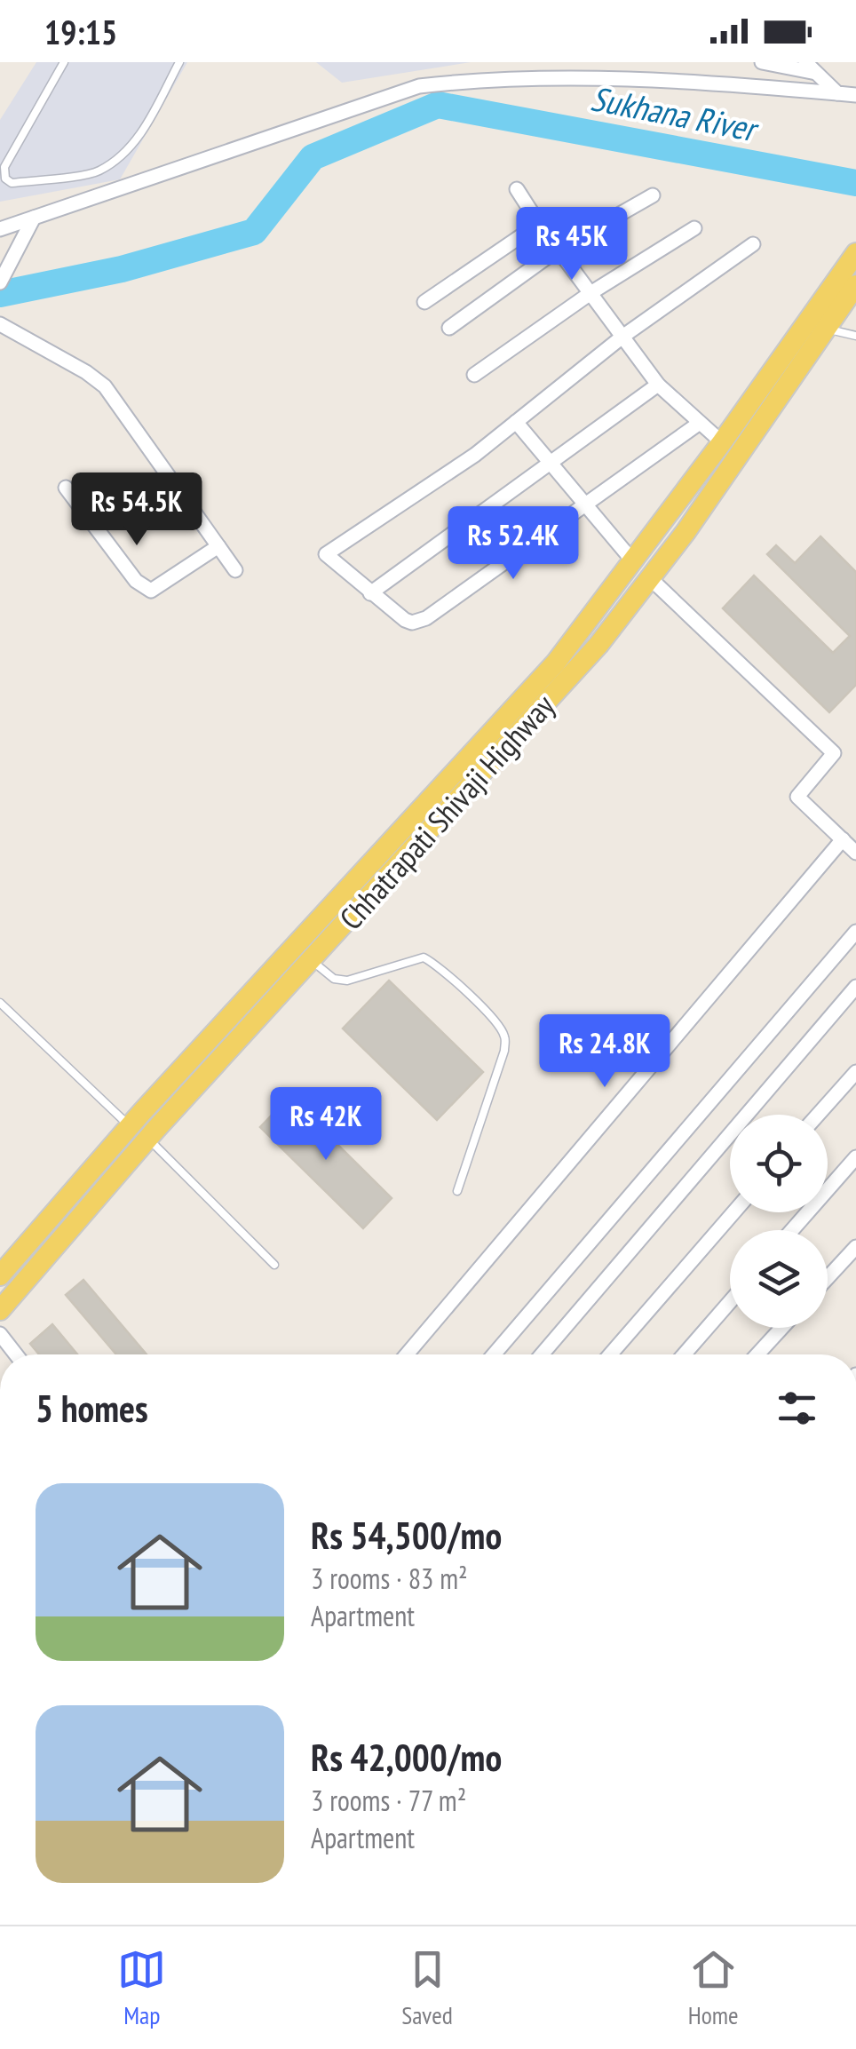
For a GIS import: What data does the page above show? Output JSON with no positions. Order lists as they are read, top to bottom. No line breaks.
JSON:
{"streets":{"main road":["Chhatrapati Shivaji Highway"]},"water":["Sukhana River"],"page":{"status":"19:15","price":["Rs 45K","Rs 54.5K","Rs 52.4K","Rs 24.8K","Rs 42K"],"heading":"5 homes","list":[{"name":"Rs 54,500/mo","note":"3 rooms · 83 m² · Apartment"},{"name":"Rs 42,000/mo","note":"3 rooms · 77 m² · Apartment"}],"tabs":["Map","Saved","Home"]}}
